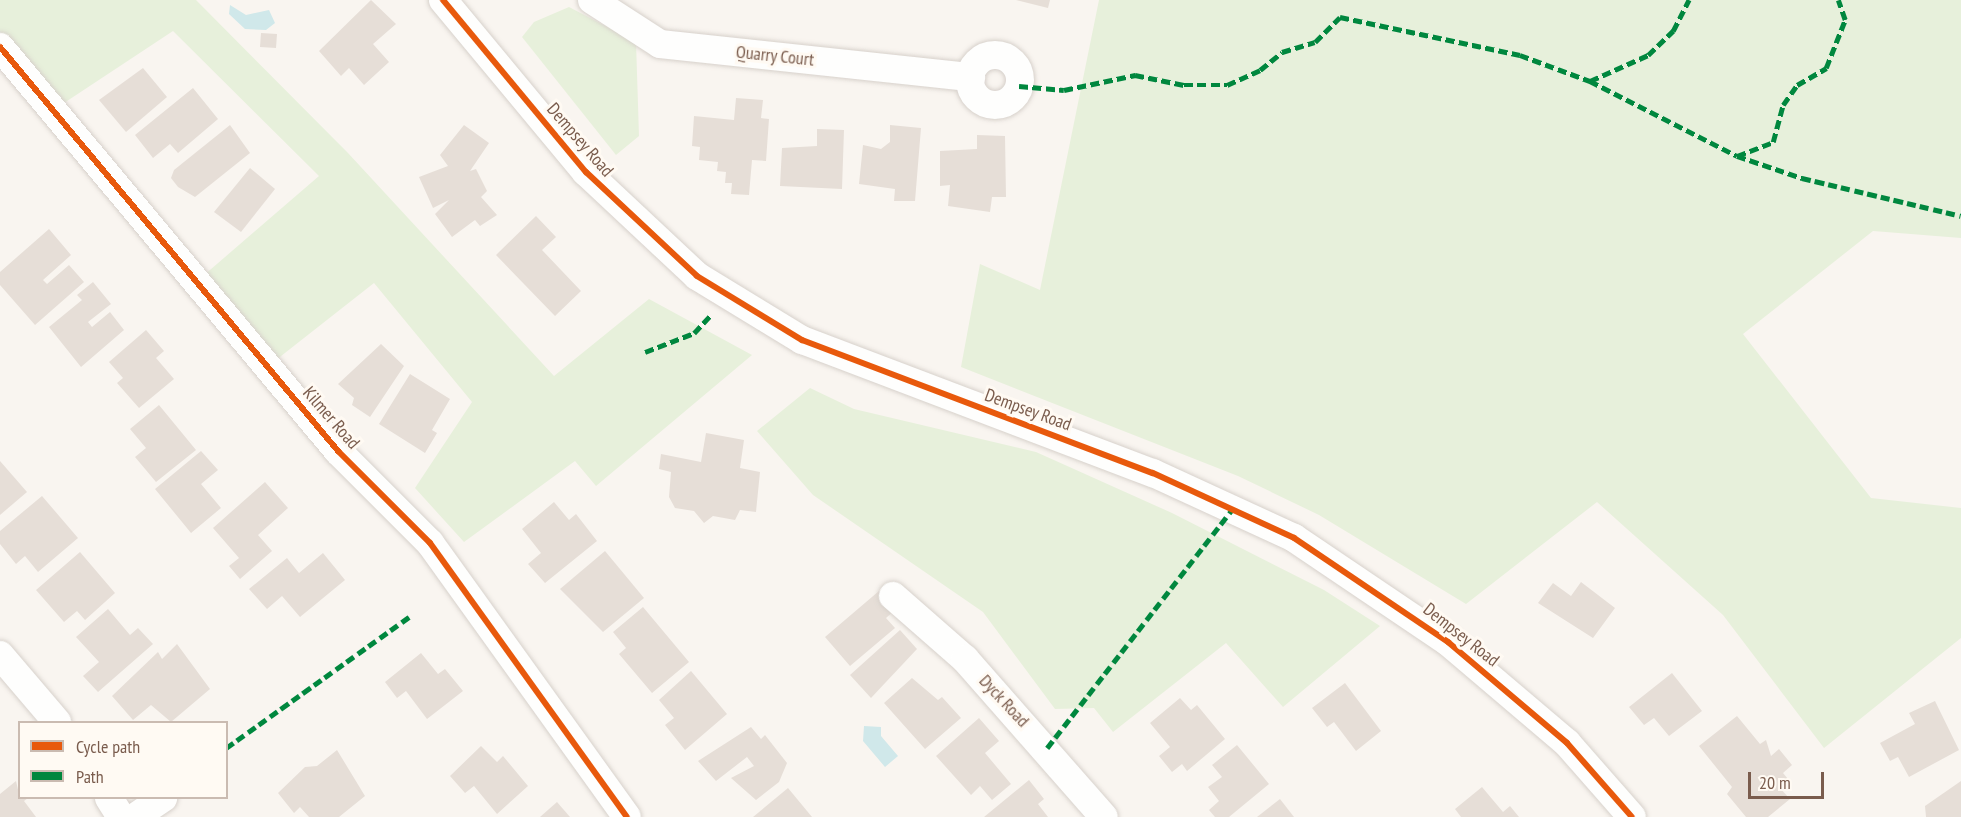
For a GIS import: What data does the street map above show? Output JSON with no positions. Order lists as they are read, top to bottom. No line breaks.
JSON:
{"streets":{"street":["Quarry Court","Dempsey Road","Kilmer Road","Dyck Road"]},"legend":["Cycle path","Path"],"scale_bar":"20 m"}
